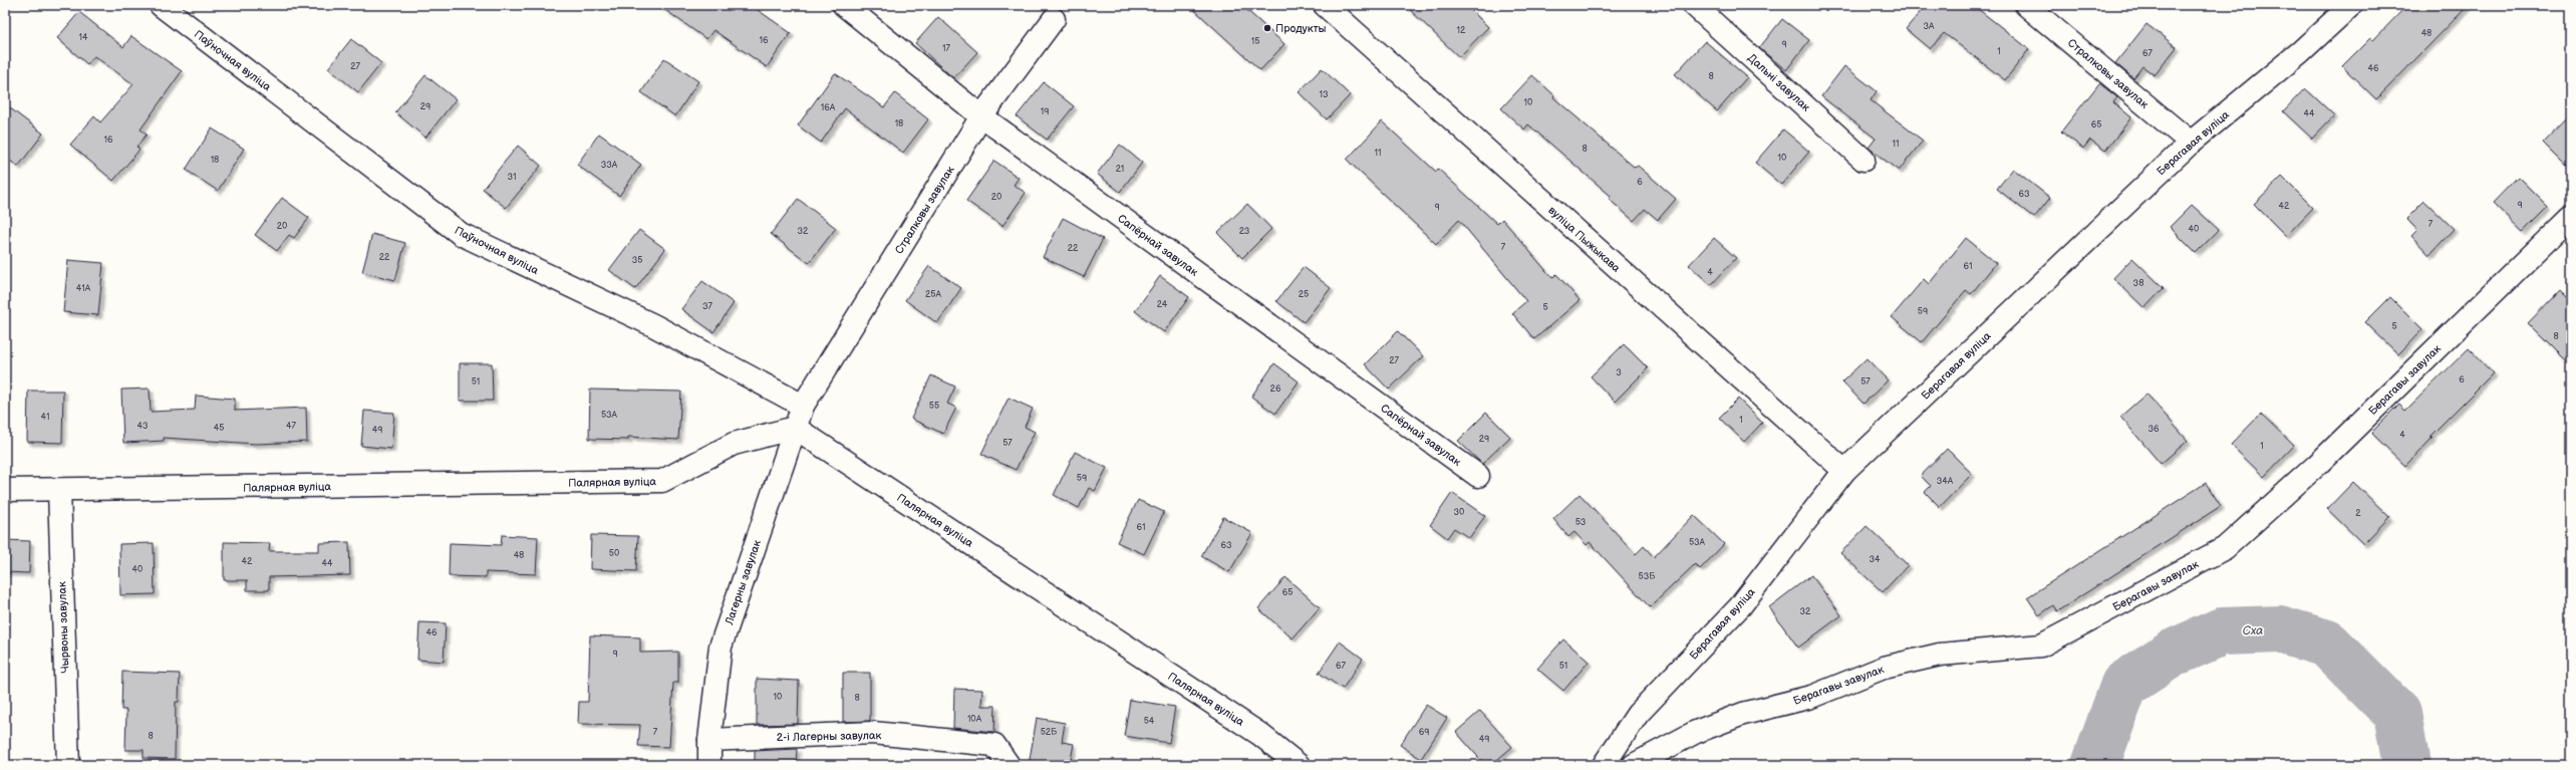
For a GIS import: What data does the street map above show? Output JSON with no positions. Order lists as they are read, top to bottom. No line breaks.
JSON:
{"streets":{"street":["Паўночная вуліца","Стралковы завулак","Дальні завулак","Берагавая вуліца","вуліца Пыжыкава","Сапёрнай завулак","Берагавы завулак","Палярная вуліца","Лагерны завулак","Чырвоны завулак","2-і Лагерны завулак"]},"crossings":[["Паўночная вуліца","Стралковы завулак"],["Паўночная вуліца","Лагерны завулак"],["Стралковы завулак","Берагавая вуліца"],["Стралковы завулак","Сапёрнай завулак"],["Стралковы завулак","Лагерны завулак"],["Берагавая вуліца","вуліца Пыжыкава"],["Палярная вуліца","Лагерны завулак"],["Палярная вуліца","Чырвоны завулак"],["Лагерны завулак","2-і Лагерны завулак"]],"water":["Сха"],"places":["Продукты"],"house_numbers":["3А","12","48","14","16","15","9","17","1","67","27","46","8","13","10","29","16А","19","44","18","65","16","11","8","11","10","18","33А","21","31","6","63","20","9","42","9","7","20","40","32","23","7","22","22","35","61","4","38","41А","25А","25","24","37","5","59","5","8","27","3","6","51","57","26","55","53А","41","1","43","47","45","36","49","4","29","57","1","59","34А","30","2","53","61","53А","63","50","48","34","42","44","40","53Б","65","32","46","9","67","51","10","8","10А","54","7","52Б","69","8","49"]}
